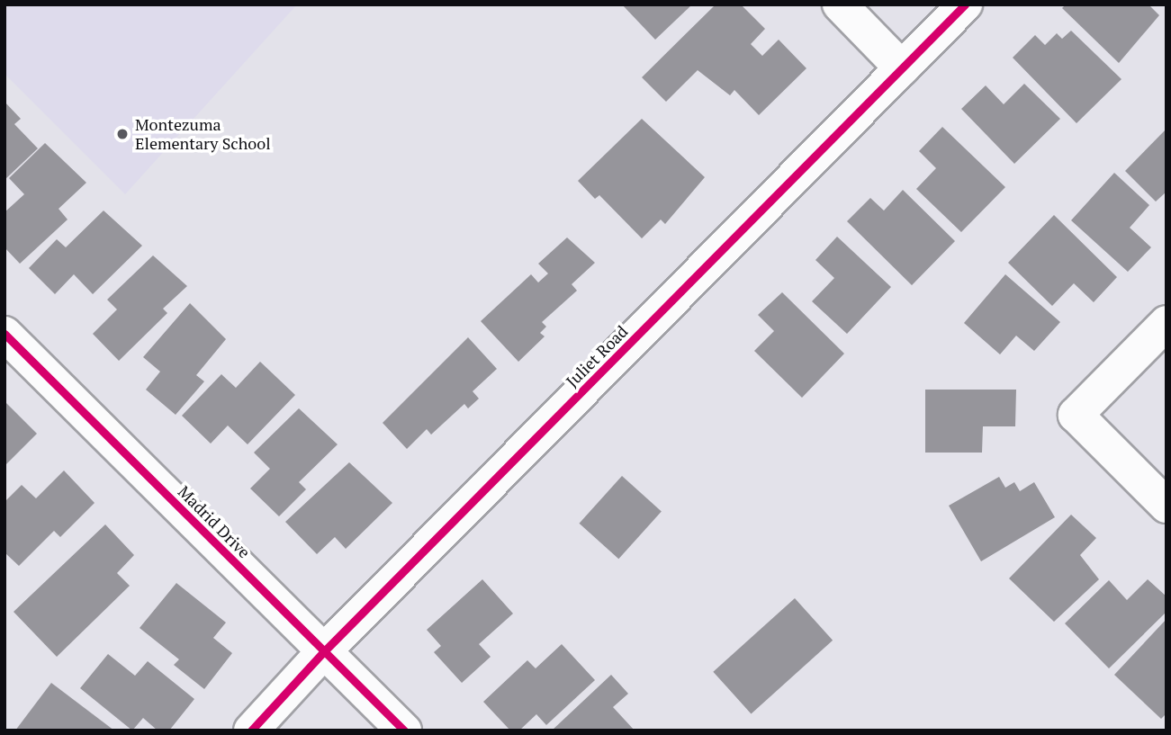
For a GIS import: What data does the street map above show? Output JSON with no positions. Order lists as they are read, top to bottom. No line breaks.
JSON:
{"streets":{"street":["Juliet Road","Madrid Drive"]},"crossings":[["Juliet Road","Madrid Drive"]],"places":["Montezuma Elementary School"]}
